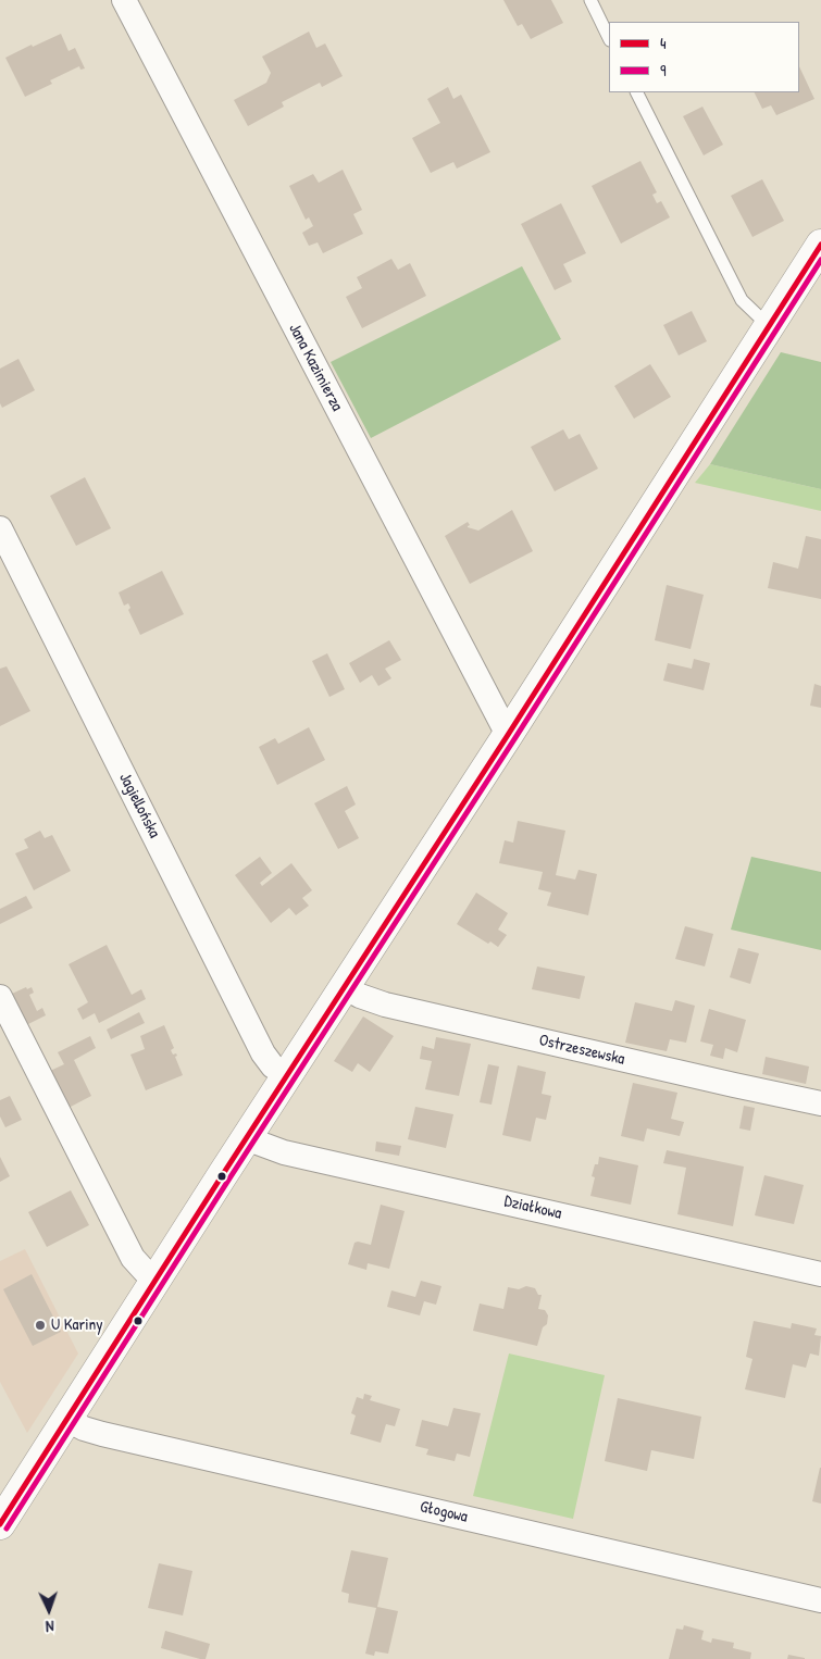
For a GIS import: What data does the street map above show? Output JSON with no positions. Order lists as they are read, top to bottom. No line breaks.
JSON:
{"streets":{"street":["Jana Kazimierza","Jagiellońska","Ostrzeszewska","Działkowa","Głogowa"]},"places":["U Kariny"],"lines":["transit line 4","transit line 9"],"legend":["4","9"],"north":"bottom"}
